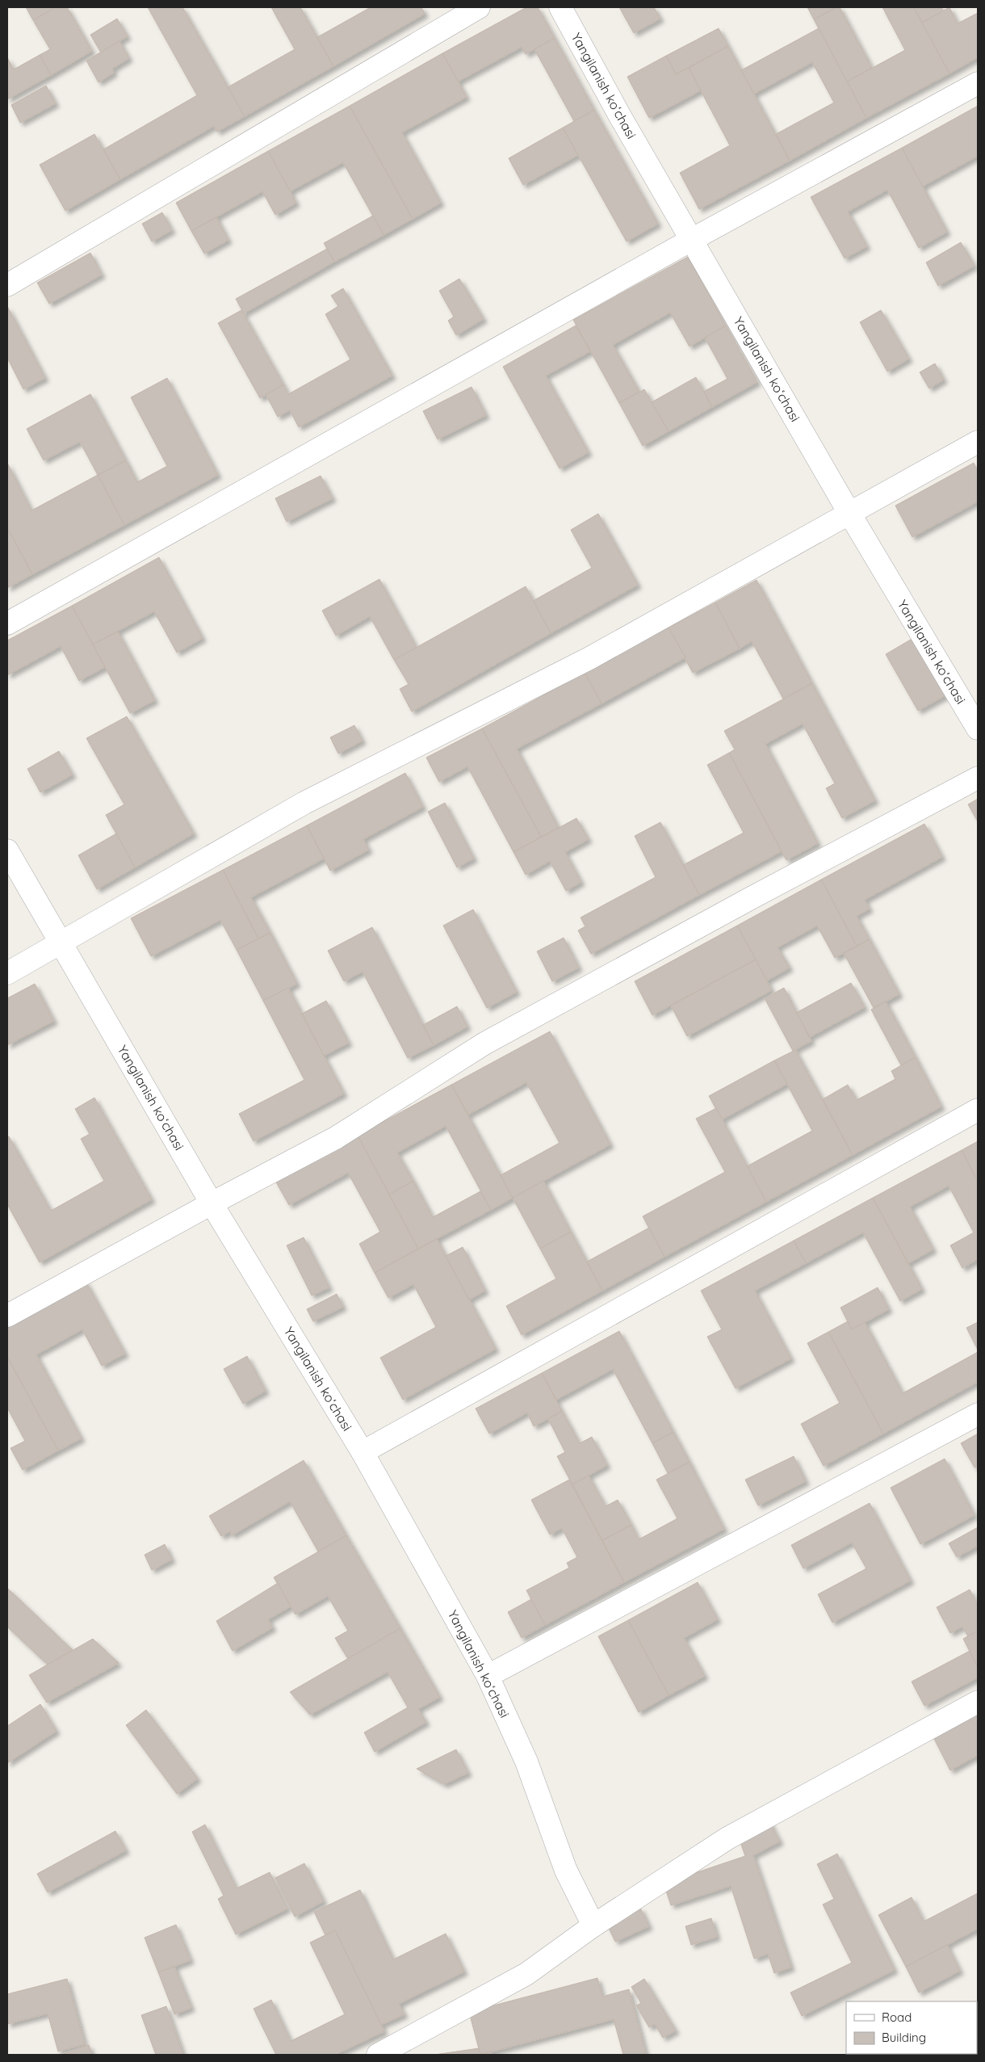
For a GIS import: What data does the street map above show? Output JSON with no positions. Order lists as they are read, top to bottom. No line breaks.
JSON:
{"streets":{"street":["Yangilanish koʻchasi"]},"legend":["Road","Building"]}
